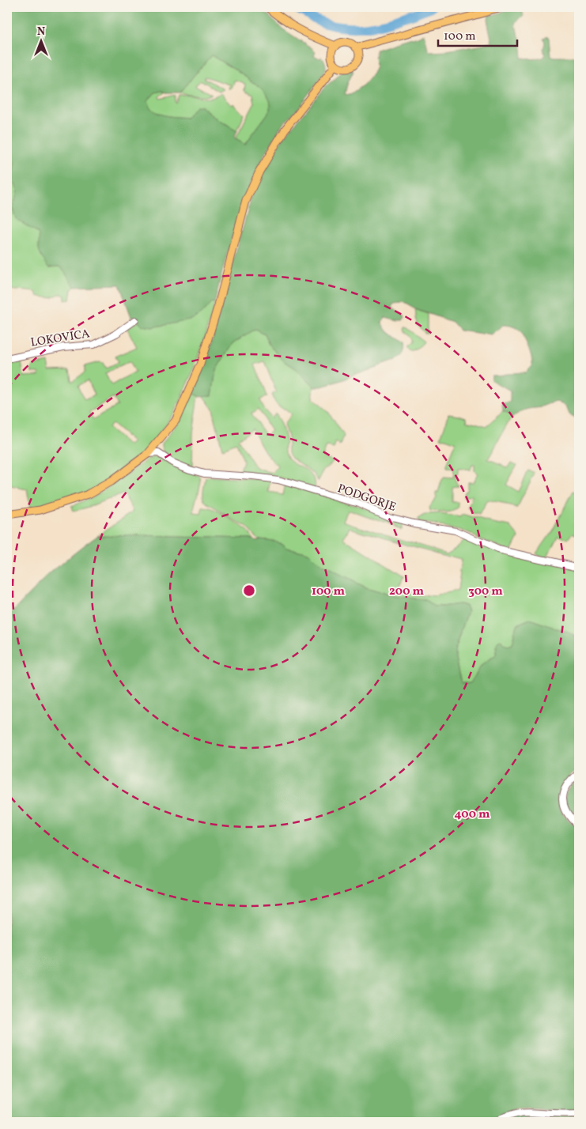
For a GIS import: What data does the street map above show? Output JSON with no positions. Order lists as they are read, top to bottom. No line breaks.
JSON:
{"streets":{"street":["LOKOVICA","PODGORJE"]},"scale_bar":"100 m","north":"top","rings":["100 m","200 m","300 m","400 m"]}
